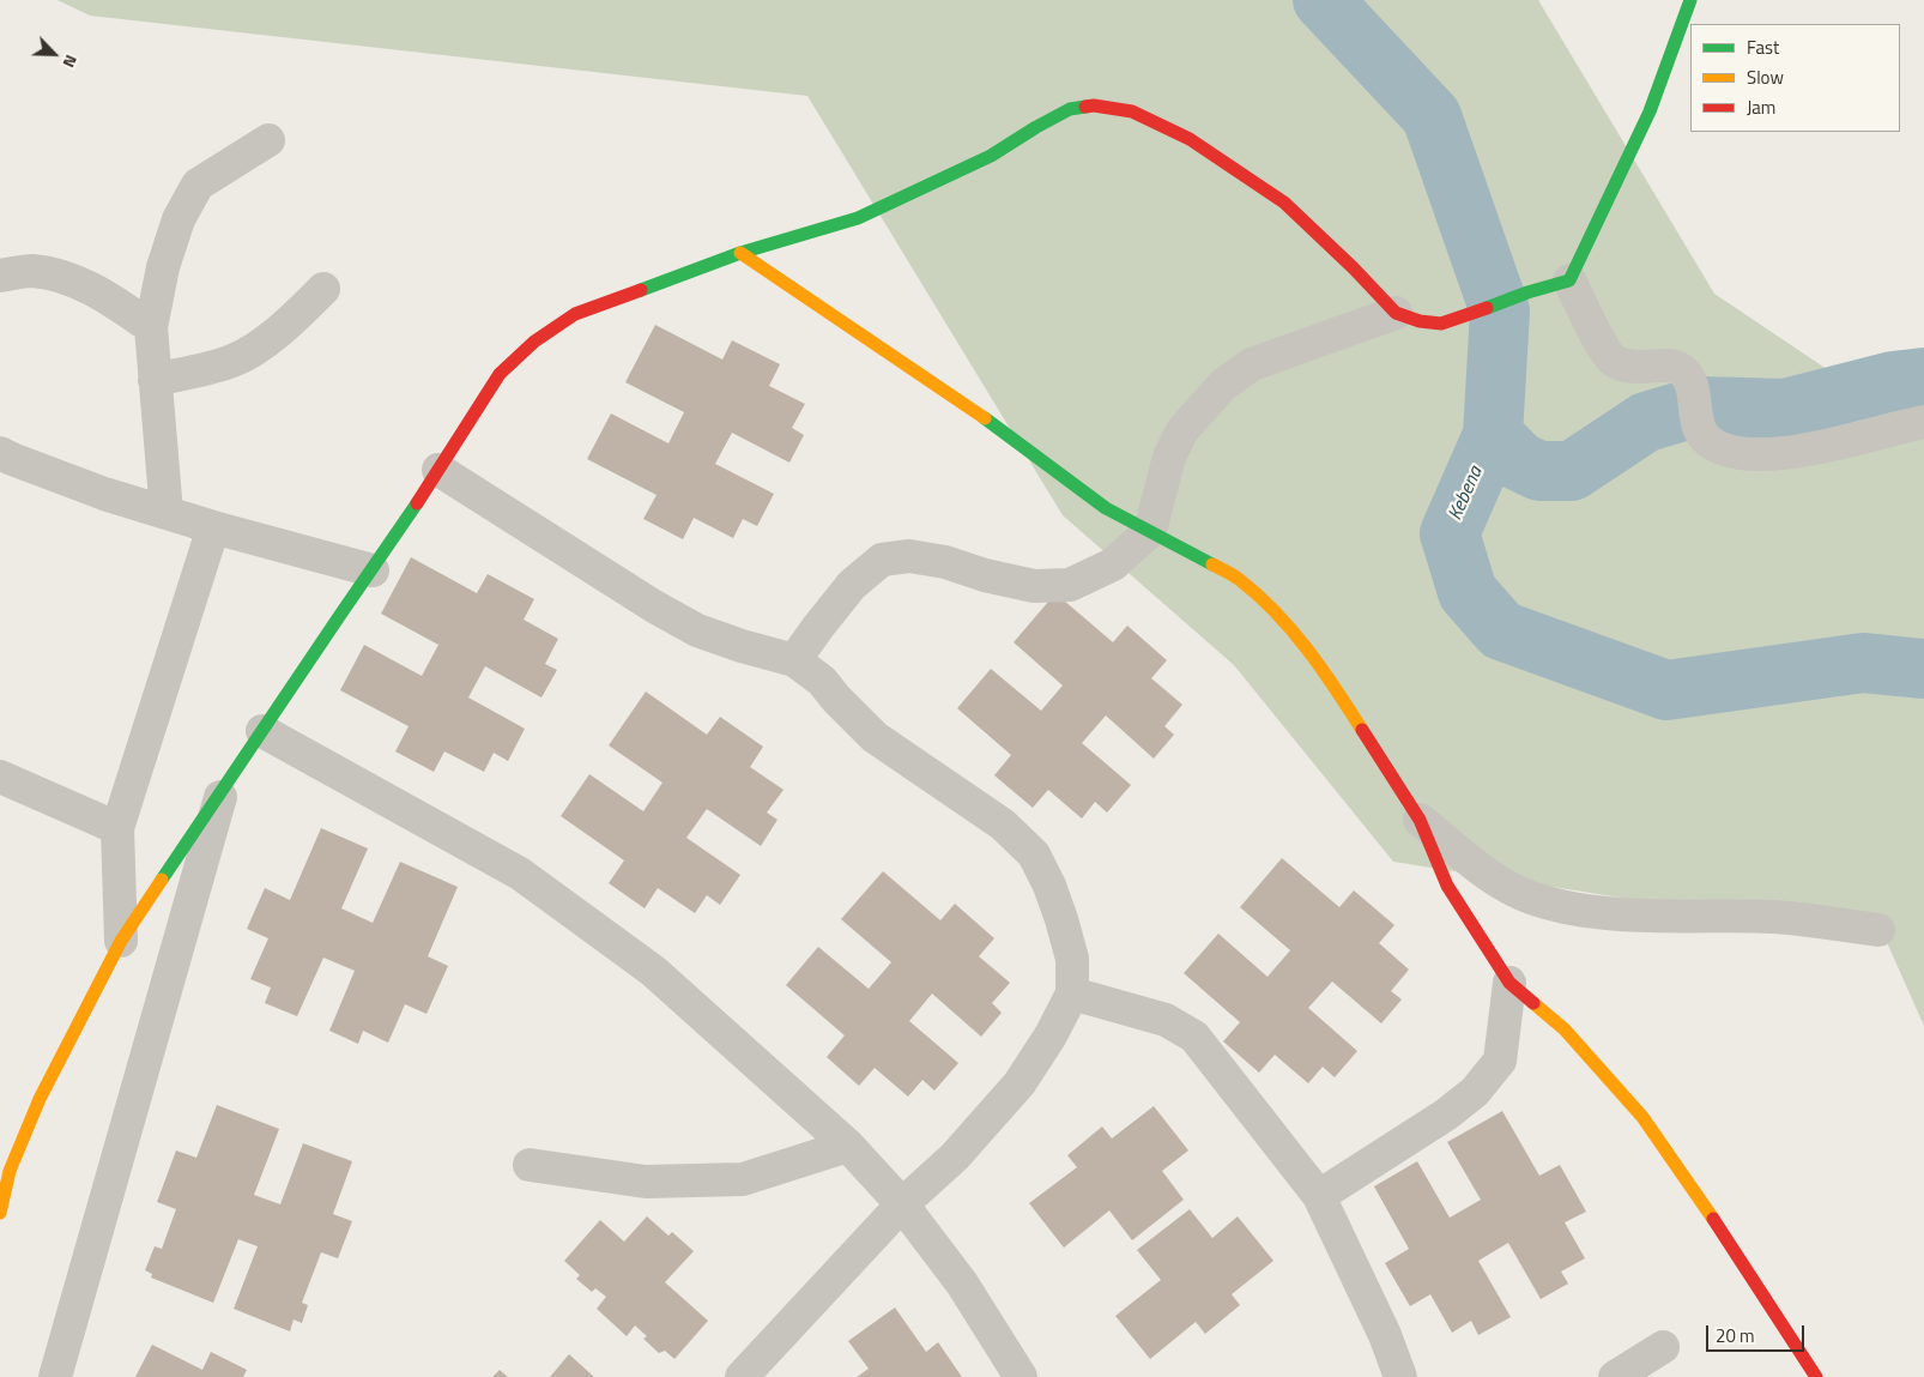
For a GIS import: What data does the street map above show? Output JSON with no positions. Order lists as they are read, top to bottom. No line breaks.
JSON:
{"water":["Kebena"],"legend":["Fast","Slow","Jam"],"scale_bar":"20 m","north":"bottom right"}
